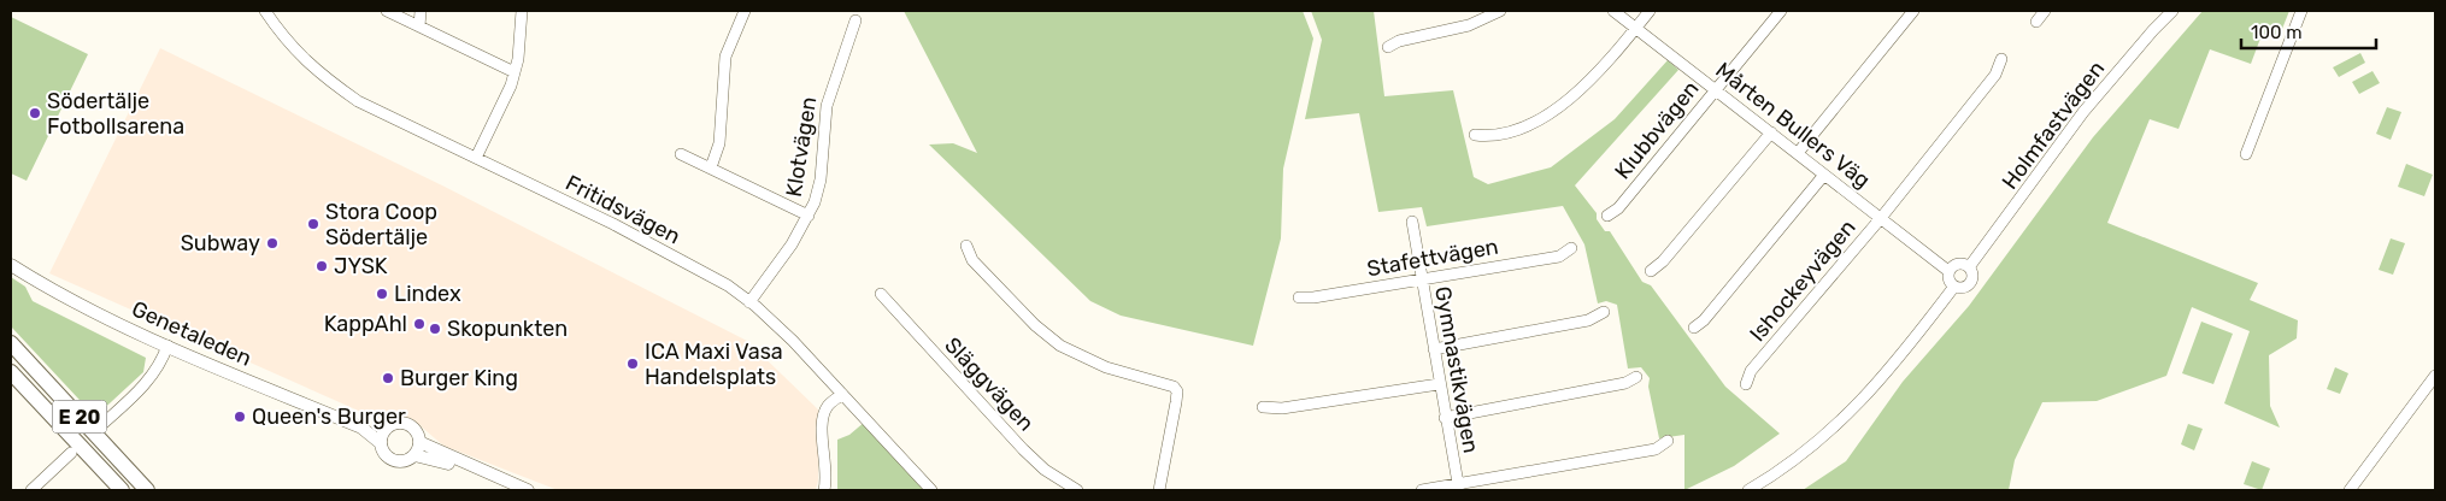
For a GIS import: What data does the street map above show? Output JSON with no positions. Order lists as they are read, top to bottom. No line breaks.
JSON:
{"streets":{"highway":["E 20"],"main road":["Genetaleden"],"street":["Mårten Bullers Väg","Holmfastvägen","Klubbvägen","Klotvägen","Fritidsvägen","Stafettvägen","Ishockeyvägen","Gymnastikvägen","Släggvägen"]},"crossings":[["Mårten Bullers Väg","Holmfastvägen"],["Mårten Bullers Väg","Klubbvägen"],["Mårten Bullers Väg","Ishockeyvägen"],["Klotvägen","Fritidsvägen"],["Stafettvägen","Gymnastikvägen"]],"places":["Södertälje Fotbollsarena","Stora Coop Södertälje","Subway","JYSK","Lindex","KappAhl","Skopunkten","ICA Maxi Vasa Handelsplats","Burger King","Queen's Burger"],"scale_bar":"100 m"}
